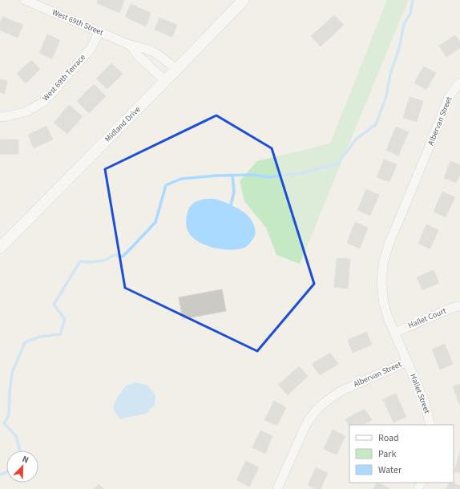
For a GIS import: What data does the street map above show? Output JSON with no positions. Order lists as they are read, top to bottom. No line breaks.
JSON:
{"streets":{"street":["West 69th Street","West 69th Terrace","Albervan Street","Midland Drive","Hallet Court","Hallet Street"]},"crossings":[["West 69th Street","West 69th Terrace"],["West 69th Street","Midland Drive"],["Albervan Street","Hallet Court"],["Albervan Street","Hallet Street"]],"legend":["Road","Park","Water"],"north":"top right"}
